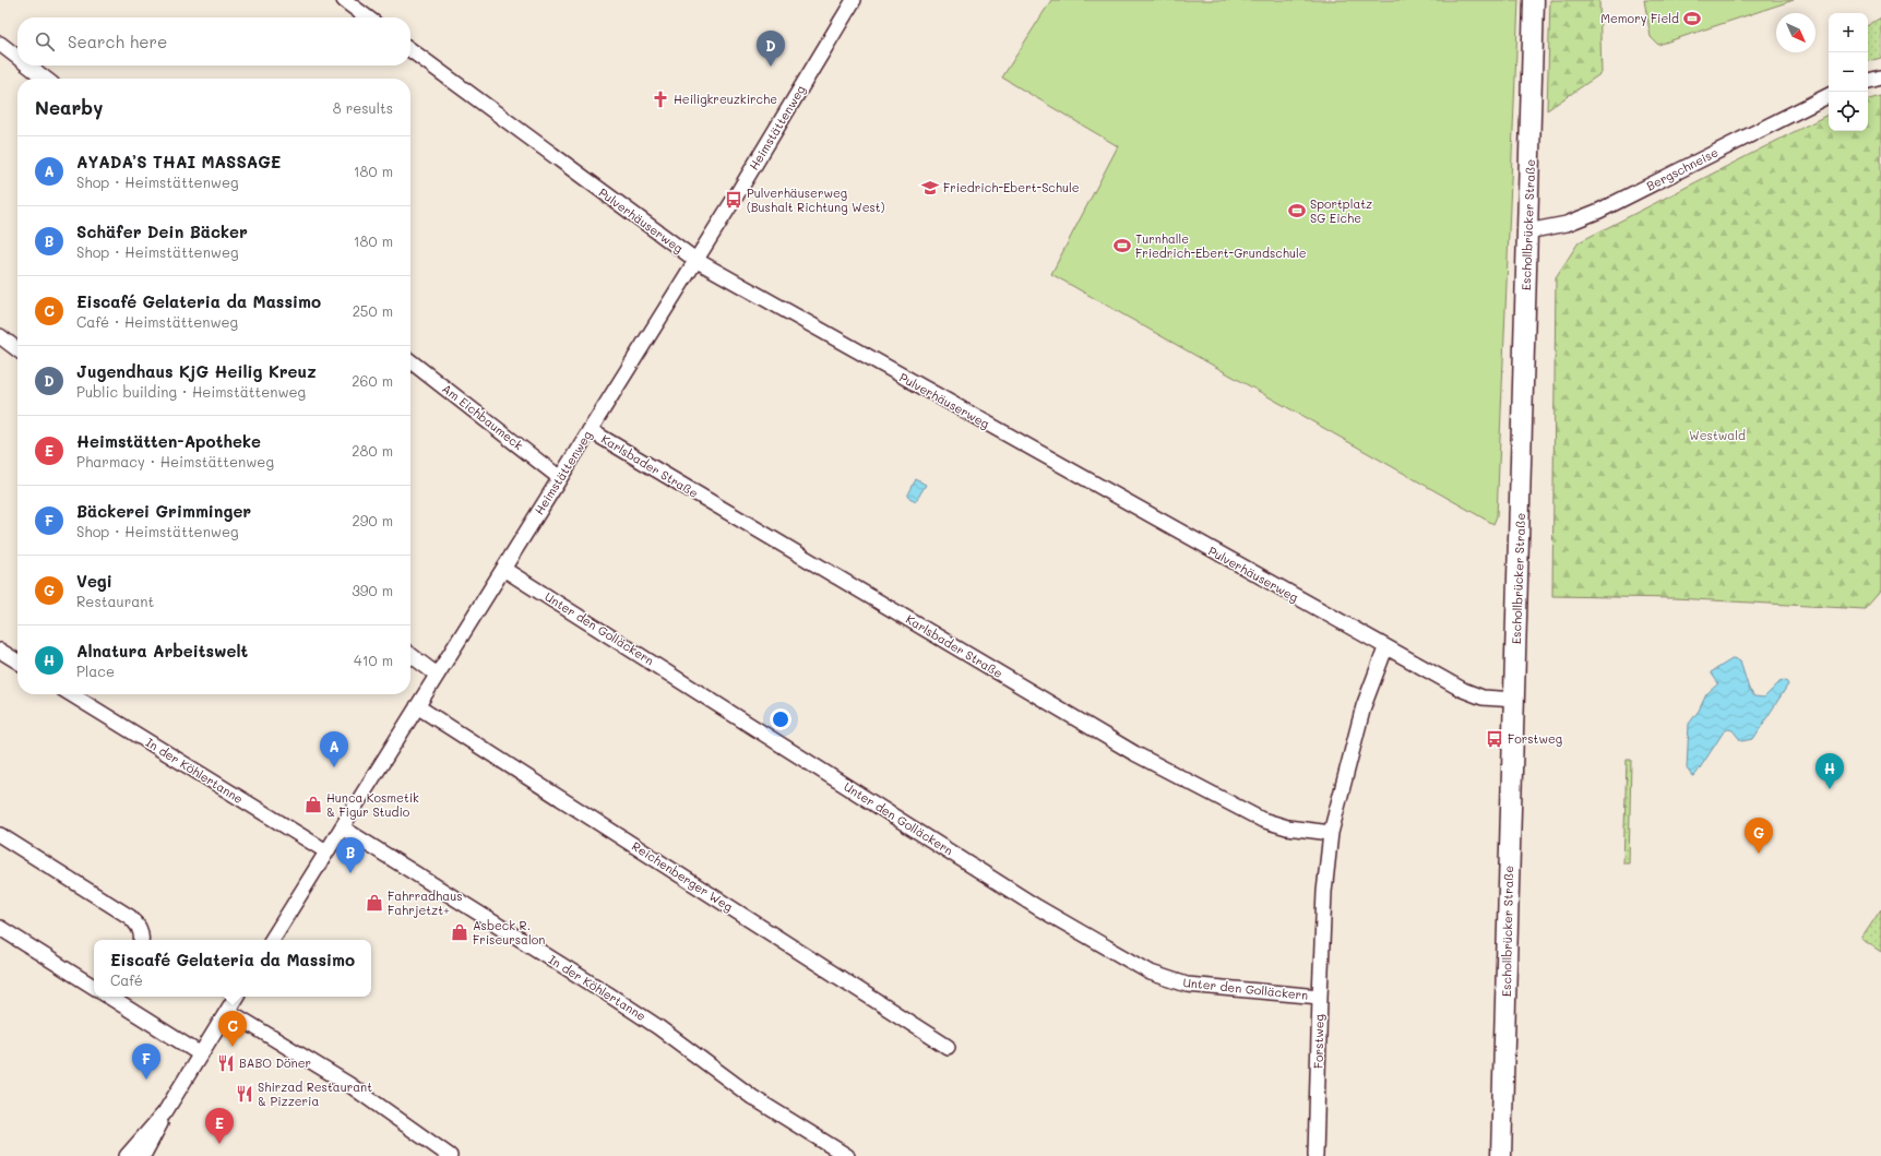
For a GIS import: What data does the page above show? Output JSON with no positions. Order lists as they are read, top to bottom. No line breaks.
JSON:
{"streets":{"main road":["Eschollbrücker Straße"],"street":["Heimstättenweg","Bergschneise","Pulverhäuserweg","Am Eichbaumeck","Karlsbader Straße","Unter den Golläckern","In der Köhlertanne","Reichenberger Weg","Forstweg"]},"crossings":[["Heimstättenweg","Pulverhäuserweg"],["Heimstättenweg","Am Eichbaumeck"],["Heimstättenweg","Karlsbader Straße"],["Heimstättenweg","Unter den Golläckern"],["Heimstättenweg","In der Köhlertanne"],["Heimstättenweg","Reichenberger Weg"],["Bergschneise","Eschollbrücker Straße"],["Pulverhäuserweg","Eschollbrücker Straße"],["Pulverhäuserweg","Forstweg"],["Karlsbader Straße","Forstweg"],["Unter den Golläckern","Forstweg"]],"parks":["Westwald"],"places":{"sports":["Memory Field","Sportplatz SG Eiche","Turnhalle Friedrich-Ebert-Grundschule"],"church":["Heiligkreuzkirche"],"school or university":["Friedrich-Ebert-Schule"],"bus stop":["Pulverhäuserweg (Bushalt Richtung West)","Forstweg"],"shop":["Hunca Kosmetik & Figur Studio","Fahrradhaus Fahrjetzt+","Asbeck R. Friseursalon"],"restaurant":["BABO Döner","Shirzad Restaurant & Pizzeria"]},"north":"bottom right","page":{"map_buttons":["+","−"],"search":"Search here","pins":["D","A","H","G","B","C","F","E"],"heading":["Nearby","8 results"],"list":[{"mark":"A","name":"AYADA’S THAI MASSAGE","note":"Shop · Heimstättenweg","value":"180 m"},{"mark":"B","name":"Schäfer Dein Bäcker","note":"Shop · Heimstättenweg","value":"180 m"},{"mark":"C","name":"Eiscafé Gelateria da Massimo","note":"Café · Heimstättenweg","value":"250 m"},{"mark":"D","name":"Jugendhaus KjG Heilig Kreuz","note":"Public building · Heimstättenweg","value":"260 m"},{"mark":"E","name":"Heimstätten-Apotheke","note":"Pharmacy · Heimstättenweg","value":"280 m"},{"mark":"F","name":"Bäckerei Grimminger","note":"Shop · Heimstättenweg","value":"290 m"},{"mark":"G","name":"Vegi","note":"Restaurant","value":"390 m"},{"mark":"H","name":"Alnatura Arbeitswelt","note":"Place","value":"410 m"}],"popup":["Eiscafé Gelateria da Massimo","Café"]}}
